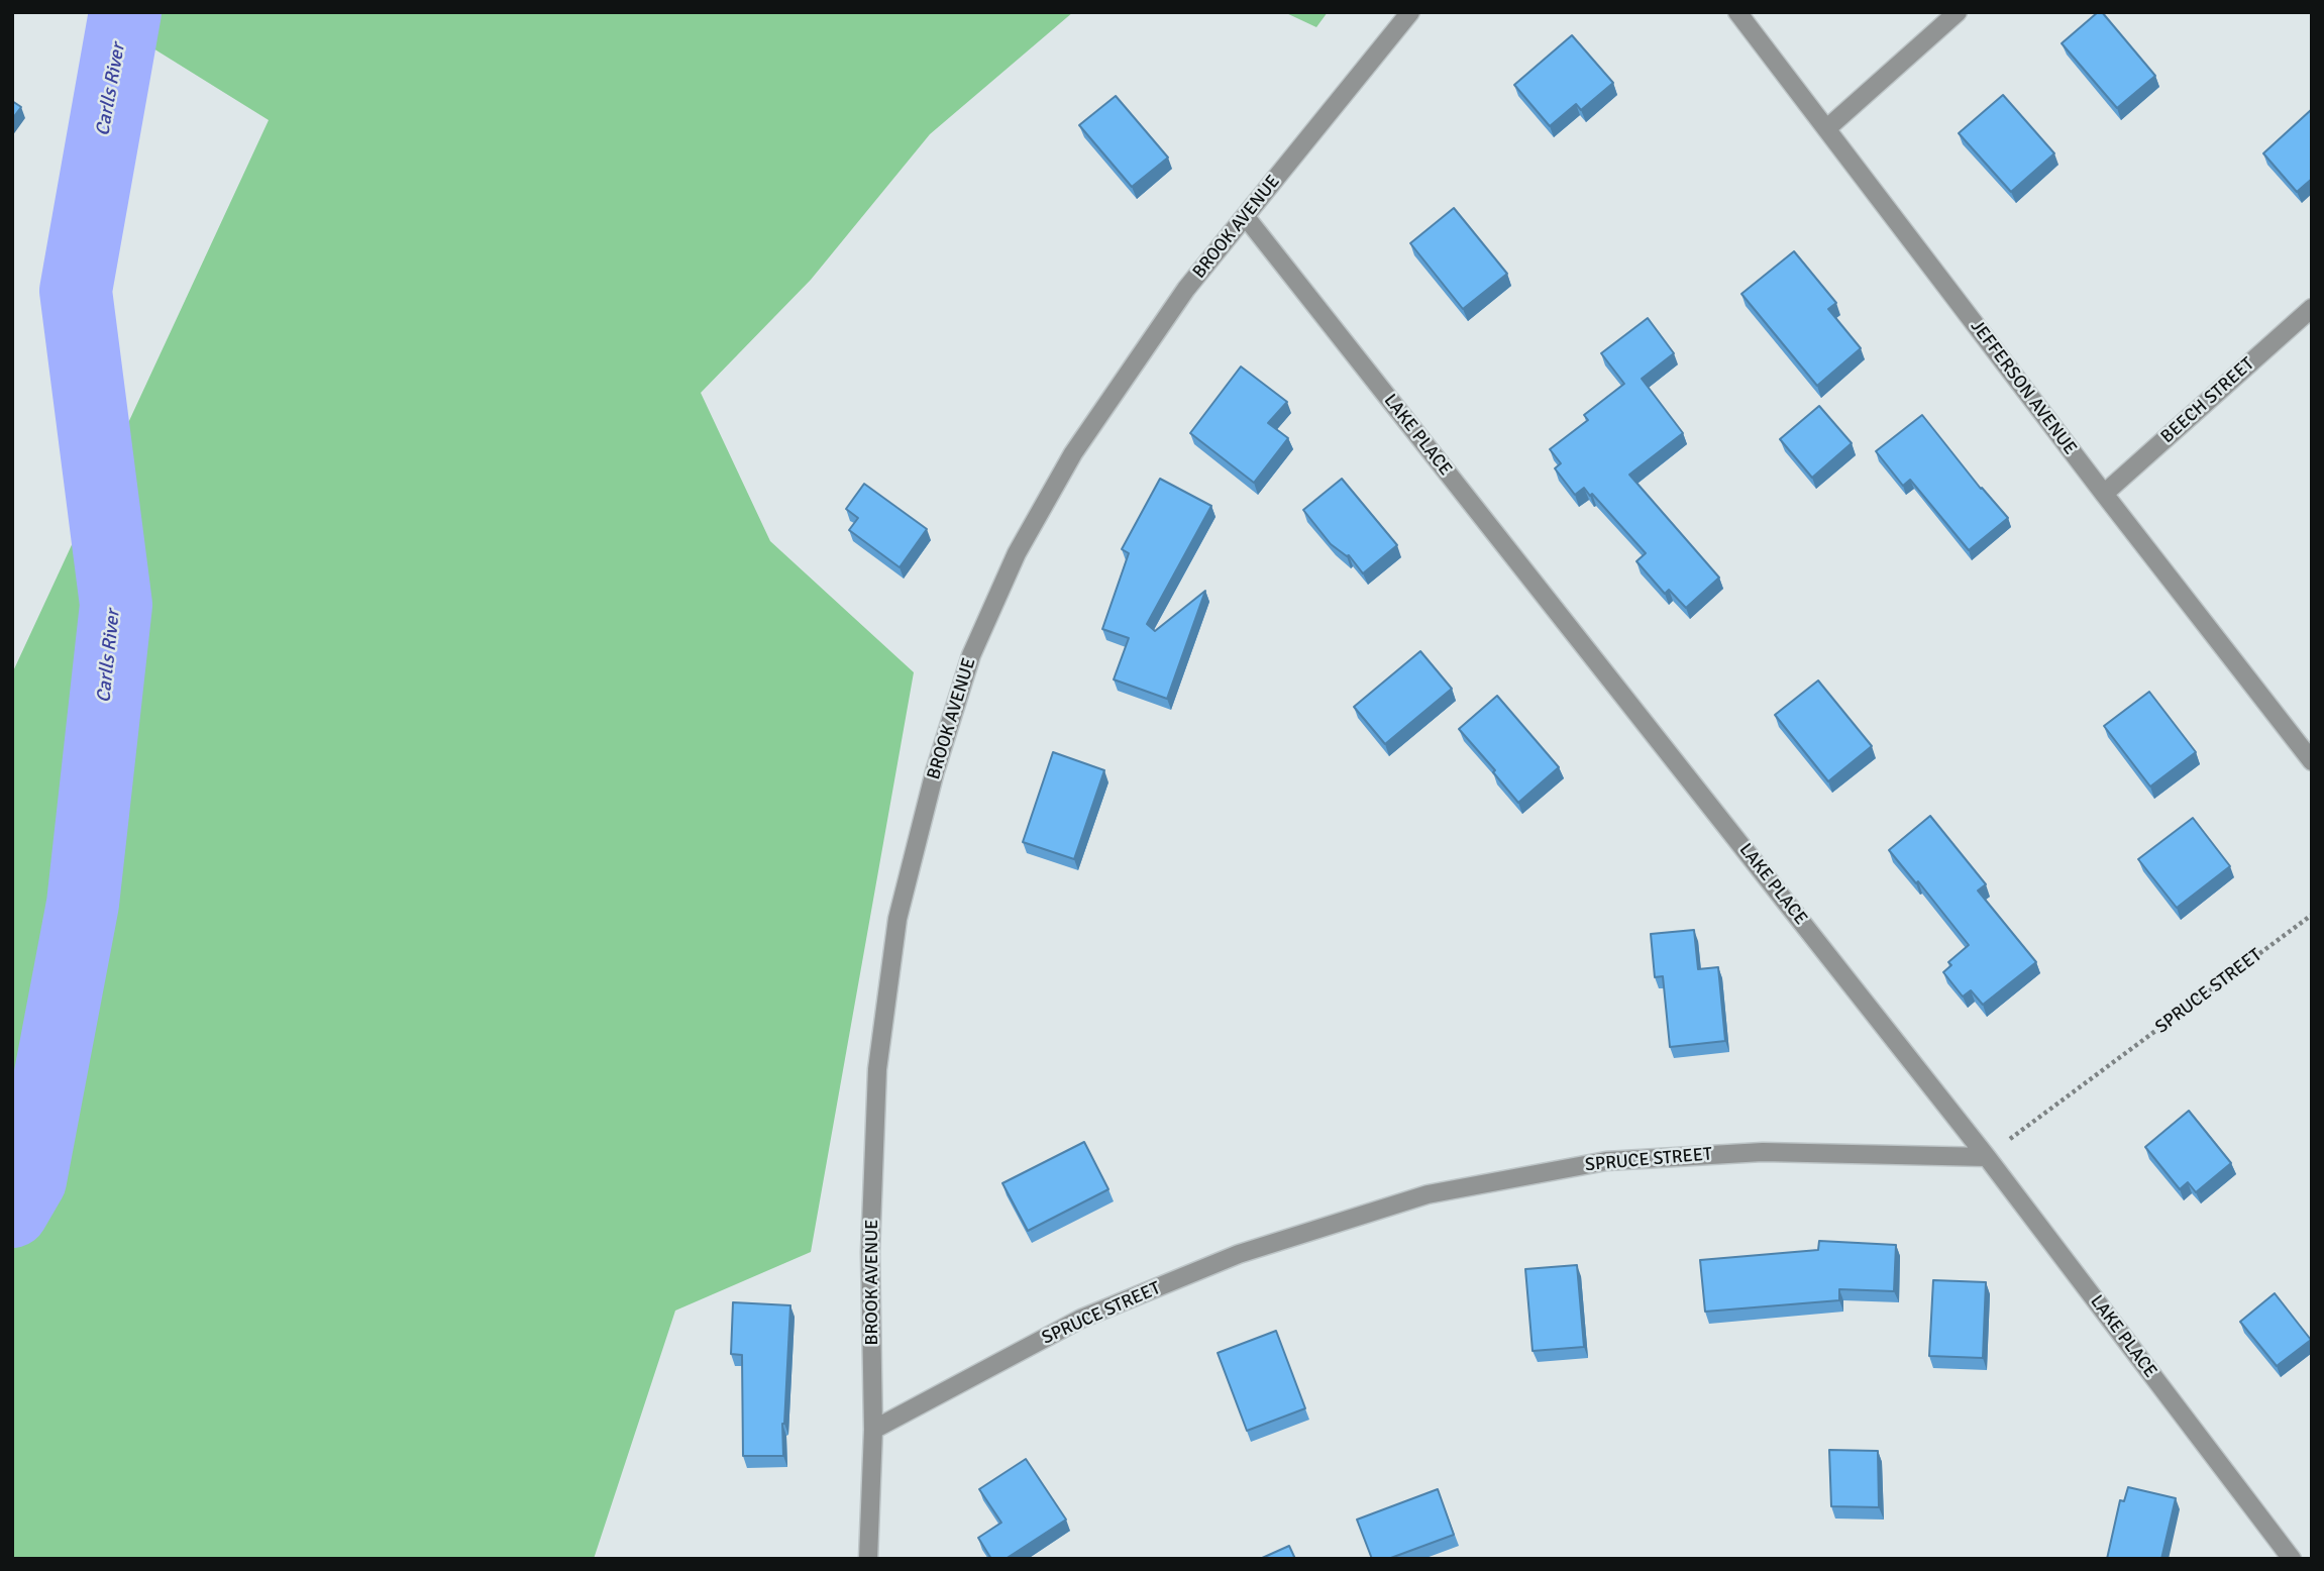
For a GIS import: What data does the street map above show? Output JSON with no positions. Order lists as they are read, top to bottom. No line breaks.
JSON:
{"streets":{"street":["BROOK AVENUE","JEFFERSON AVENUE","BEECH STREET","LAKE PLACE","SPRUCE STREET"]},"crossings":[["BROOK AVENUE","LAKE PLACE"],["BROOK AVENUE","SPRUCE STREET"],["JEFFERSON AVENUE","BEECH STREET"],["LAKE PLACE","SPRUCE STREET"]],"water":["Carlls River"]}
